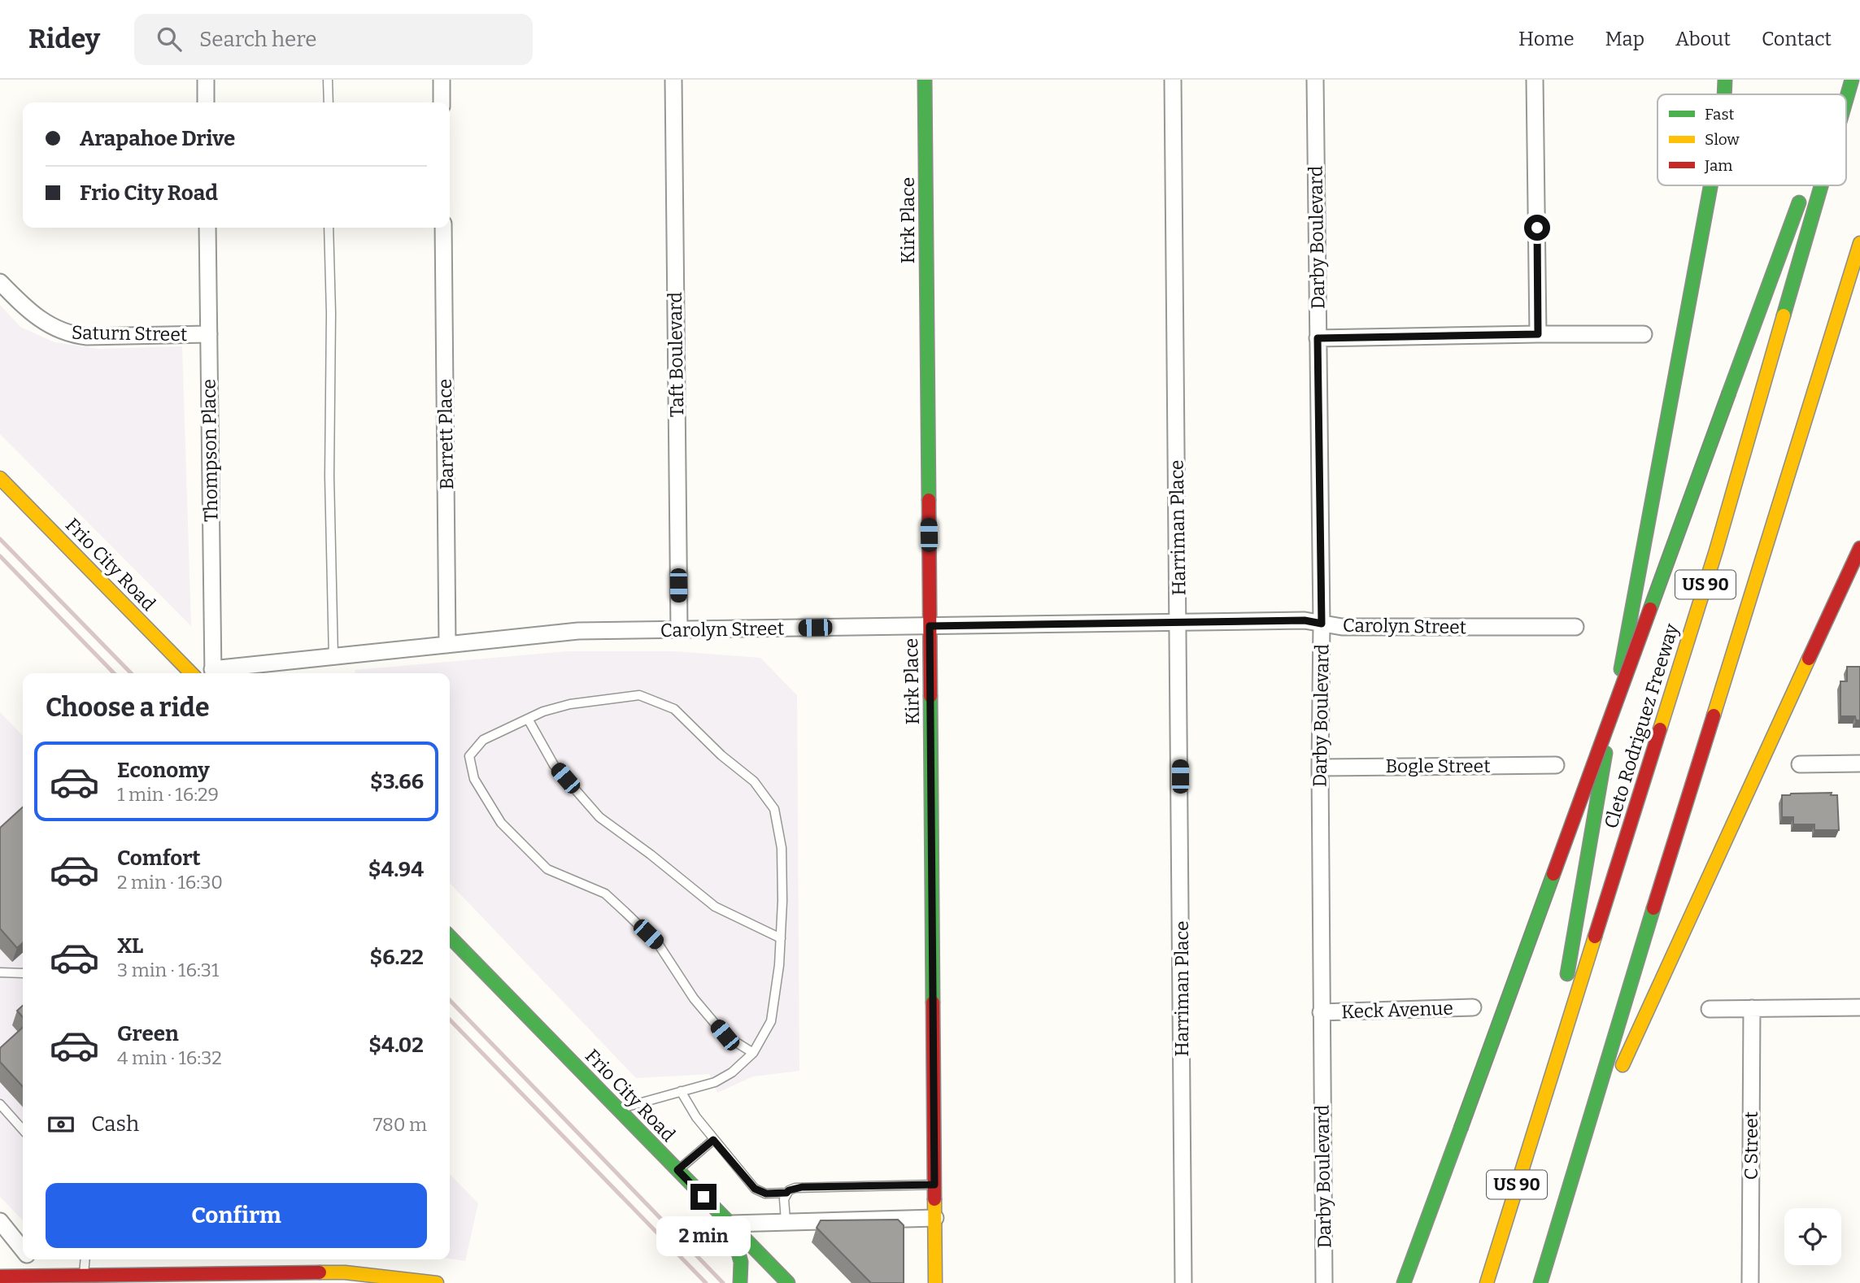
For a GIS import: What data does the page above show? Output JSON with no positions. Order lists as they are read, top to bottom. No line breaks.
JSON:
{"streets":{"main road":["Kirk Place","Frio City Road","US 90","Cleto Rodriguez Freeway"],"street":["Darby Boulevard","Saturn Street","Taft Boulevard","Barrett Place","Thompson Place","Harriman Place","Carolyn Street","Bogle Street","Keck Avenue","C Street"]},"crossings":[["Kirk Place","Carolyn Street"],["Darby Boulevard","Carolyn Street"],["Darby Boulevard","Bogle Street"],["Darby Boulevard","Keck Avenue"],["Saturn Street","Thompson Place"],["Taft Boulevard","Carolyn Street"],["Barrett Place","Carolyn Street"],["Thompson Place","Carolyn Street"],["Harriman Place","Carolyn Street"]],"legend":["Fast","Slow","Jam"],"page":{"header":"Ridey","search":"Search here","nav":["Home","Map","About","Contact"],"banner":["Arapahoe Drive","Frio City Road"],"heading":"Choose a ride","list":[{"name":"Economy","note":"1 min · 16:29","value":"$3.66"},{"name":"Comfort","note":"2 min · 16:30","value":"$4.94"},{"name":"XL","note":"3 min · 16:31","value":"$6.22"},{"name":"Green","note":"4 min · 16:32","value":"$4.02"}],"pay":["Cash","780 m"],"buttons":"Confirm","bubble":"2 min"}}
